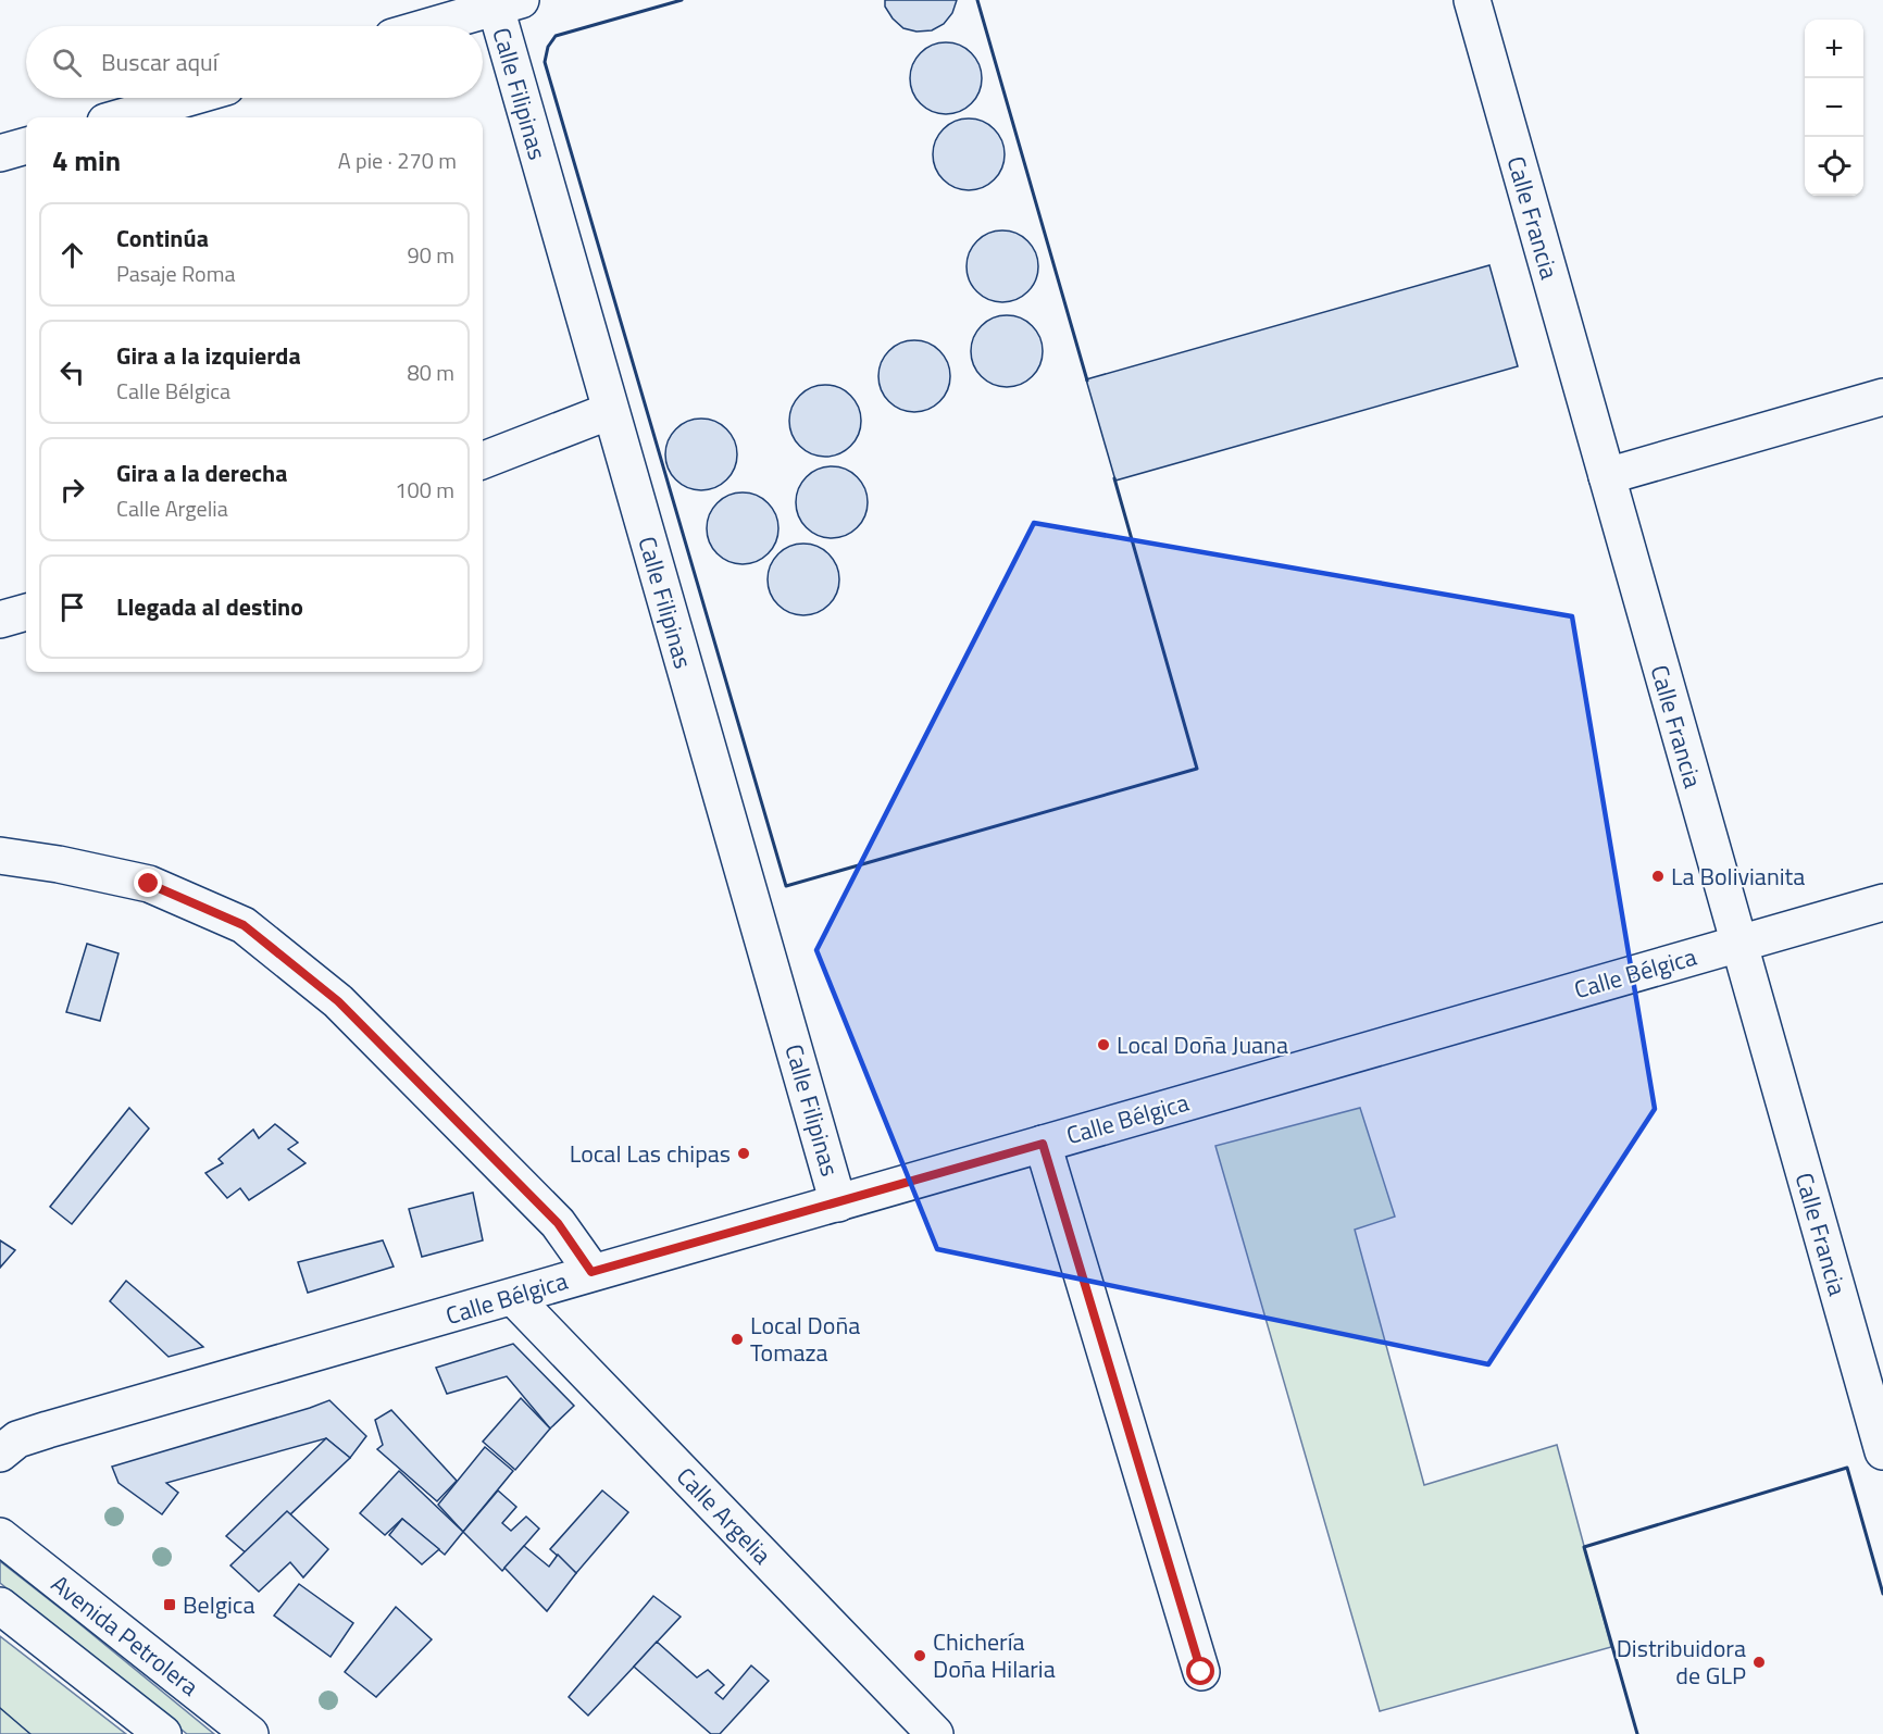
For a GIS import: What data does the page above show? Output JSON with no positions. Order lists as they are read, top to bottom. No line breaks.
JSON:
{"streets":{"main road":["Calle Filipinas","Calle Francia","Calle Bélgica","Calle Argelia","Avenida Petrolera"]},"crossings":[["Calle Filipinas","Calle Bélgica"],["Calle Francia","Calle Bélgica"],["Calle Bélgica","Calle Argelia"]],"places":{"other":["La Bolivianita","Local Doña Juana","Local Las chipas","Local Doña Tomaza","Chichería Doña Hilaria","Distribuidora de GLP"],"transit":["Belgica"]},"page":{"map_buttons":["+","−"],"search":"Buscar aquí","heading":["4 min","A pie · 270 m"],"list":[["Continúa","Pasaje Roma","90 m"],["Gira a la izquierda","Calle Bélgica","80 m"],["Gira a la derecha","Calle Argelia","100 m"],"Llegada al destino"]}}
